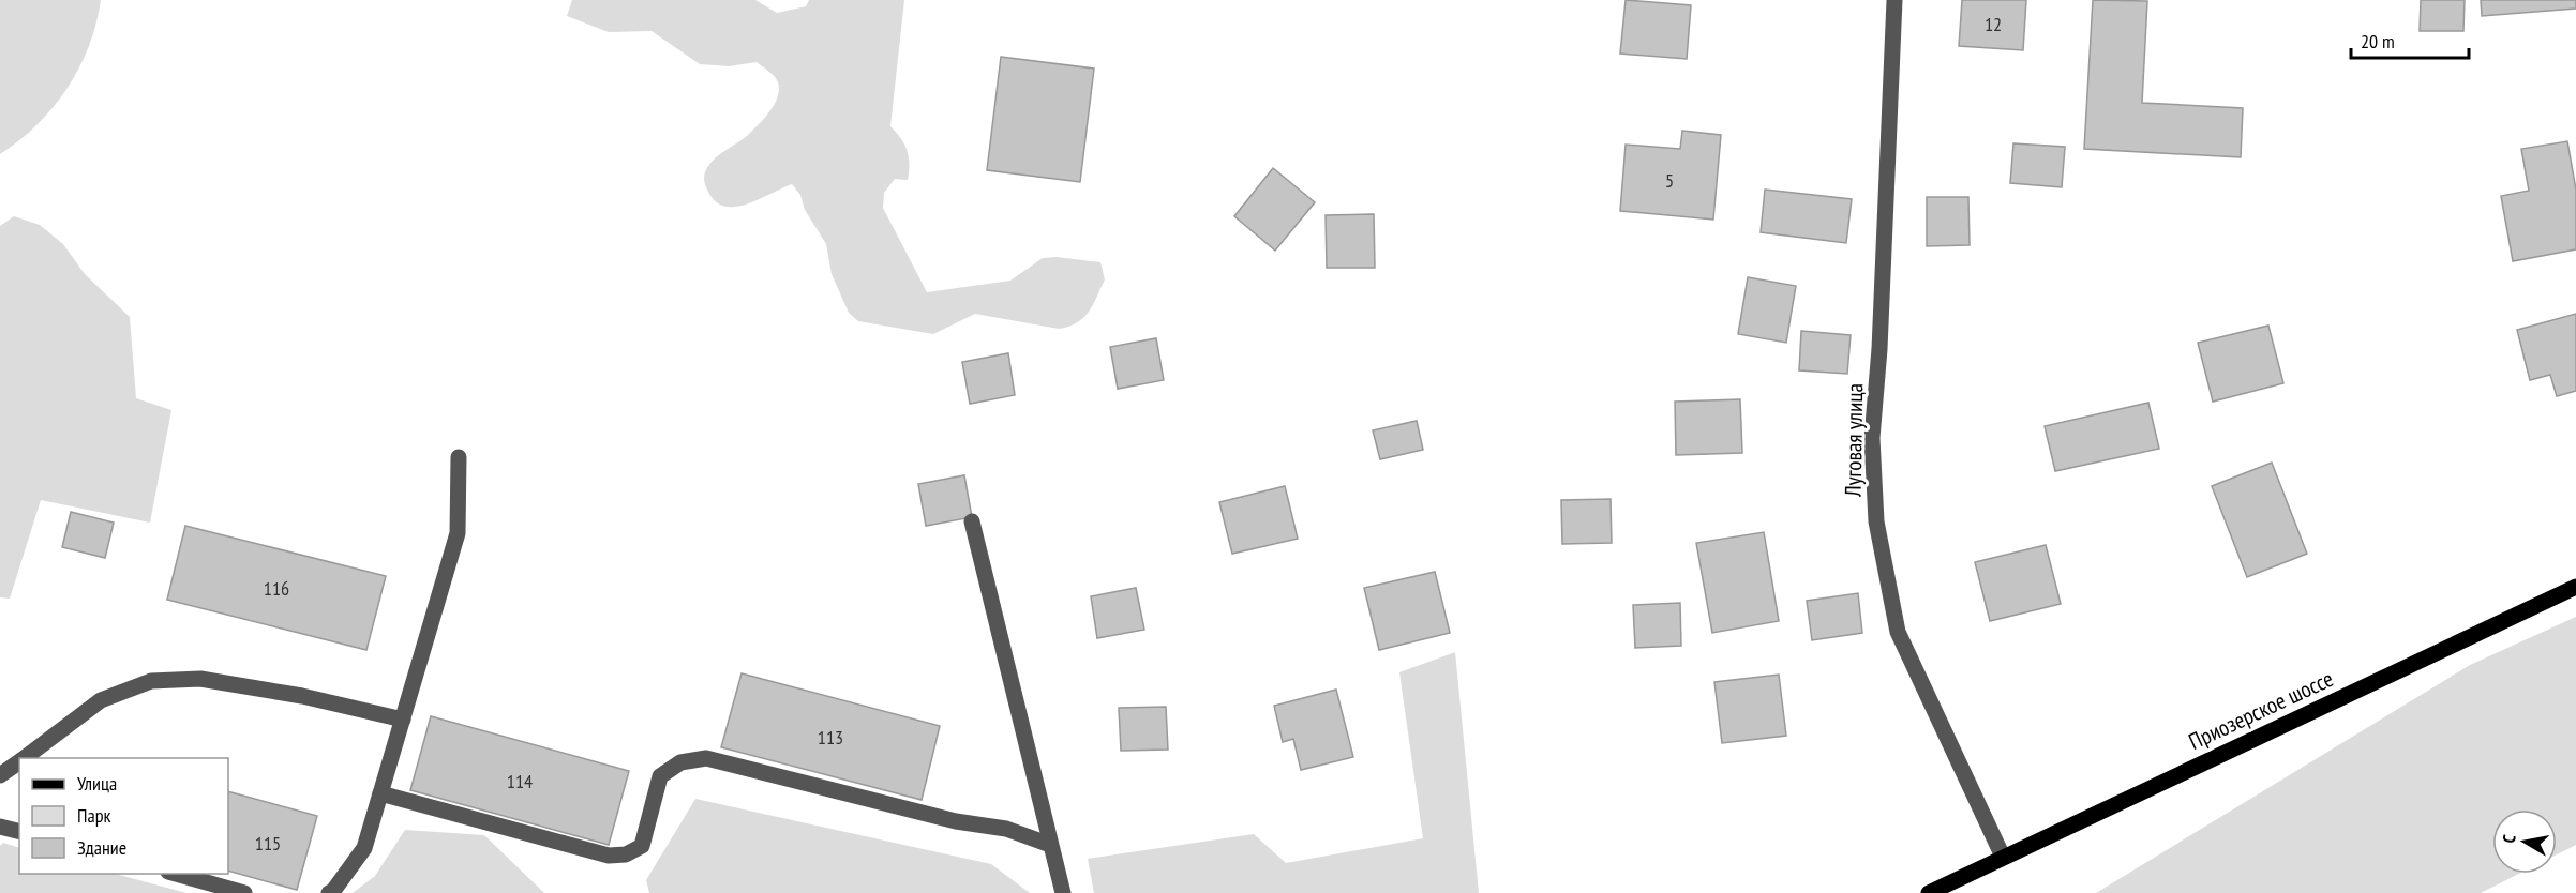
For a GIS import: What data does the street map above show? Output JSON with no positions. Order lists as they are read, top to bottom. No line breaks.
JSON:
{"streets":{"main road":["Приозерское шоссе"],"street":["Луговая улица"]},"crossings":[["Луговая улица","Приозерское шоссе"]],"house_numbers":["12","5","116","113","114","115"],"legend":["Улица","Парк","Здание"],"scale_bar":"20 m","north":"left"}
